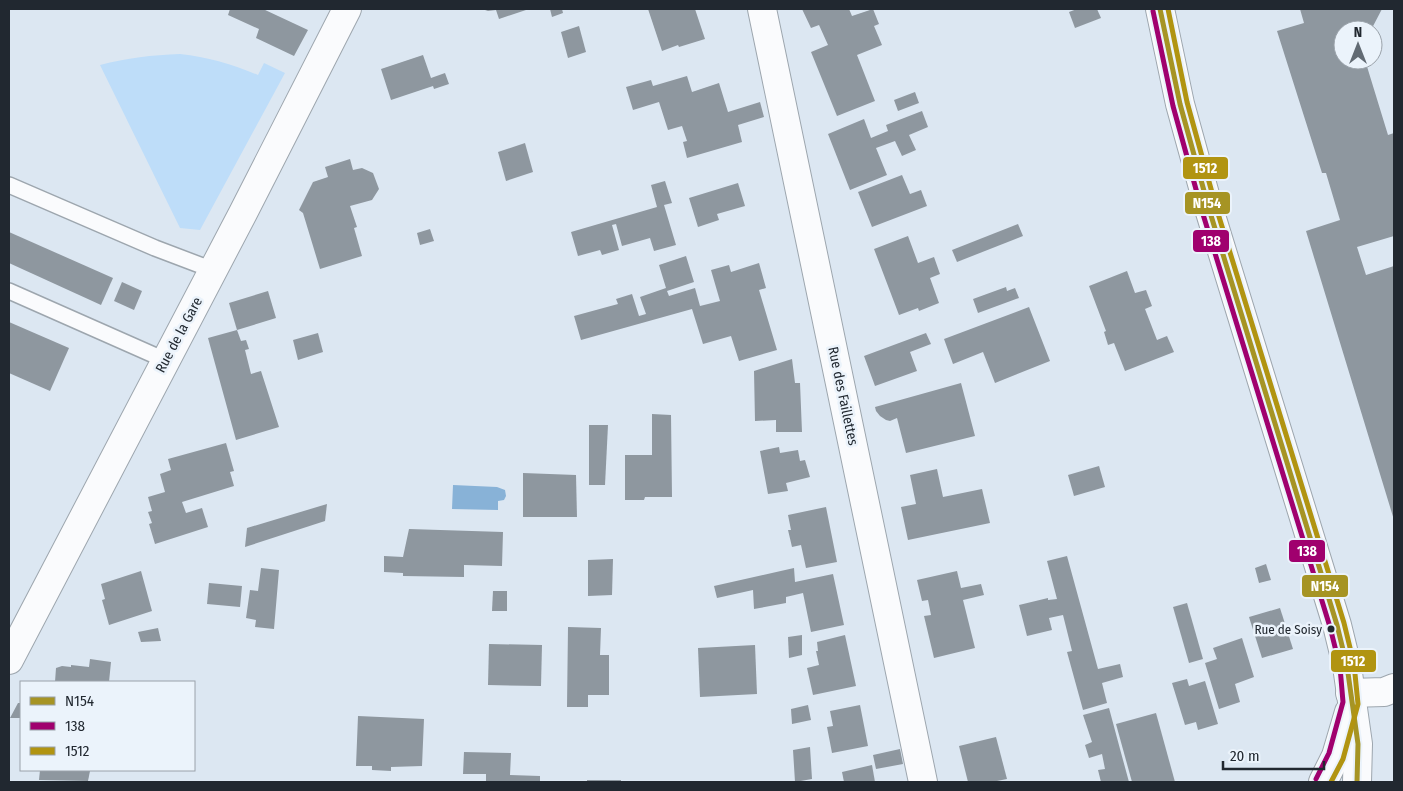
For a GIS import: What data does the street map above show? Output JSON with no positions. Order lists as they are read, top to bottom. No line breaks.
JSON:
{"streets":{"street":["Rue de la Gare","Rue des Faillettes"]},"places":["Rue de Soisy"],"lines":["transit line N154","transit line 1512","transit line 138"],"legend":["N154","138","1512"],"scale_bar":"20 m","north":"top"}
